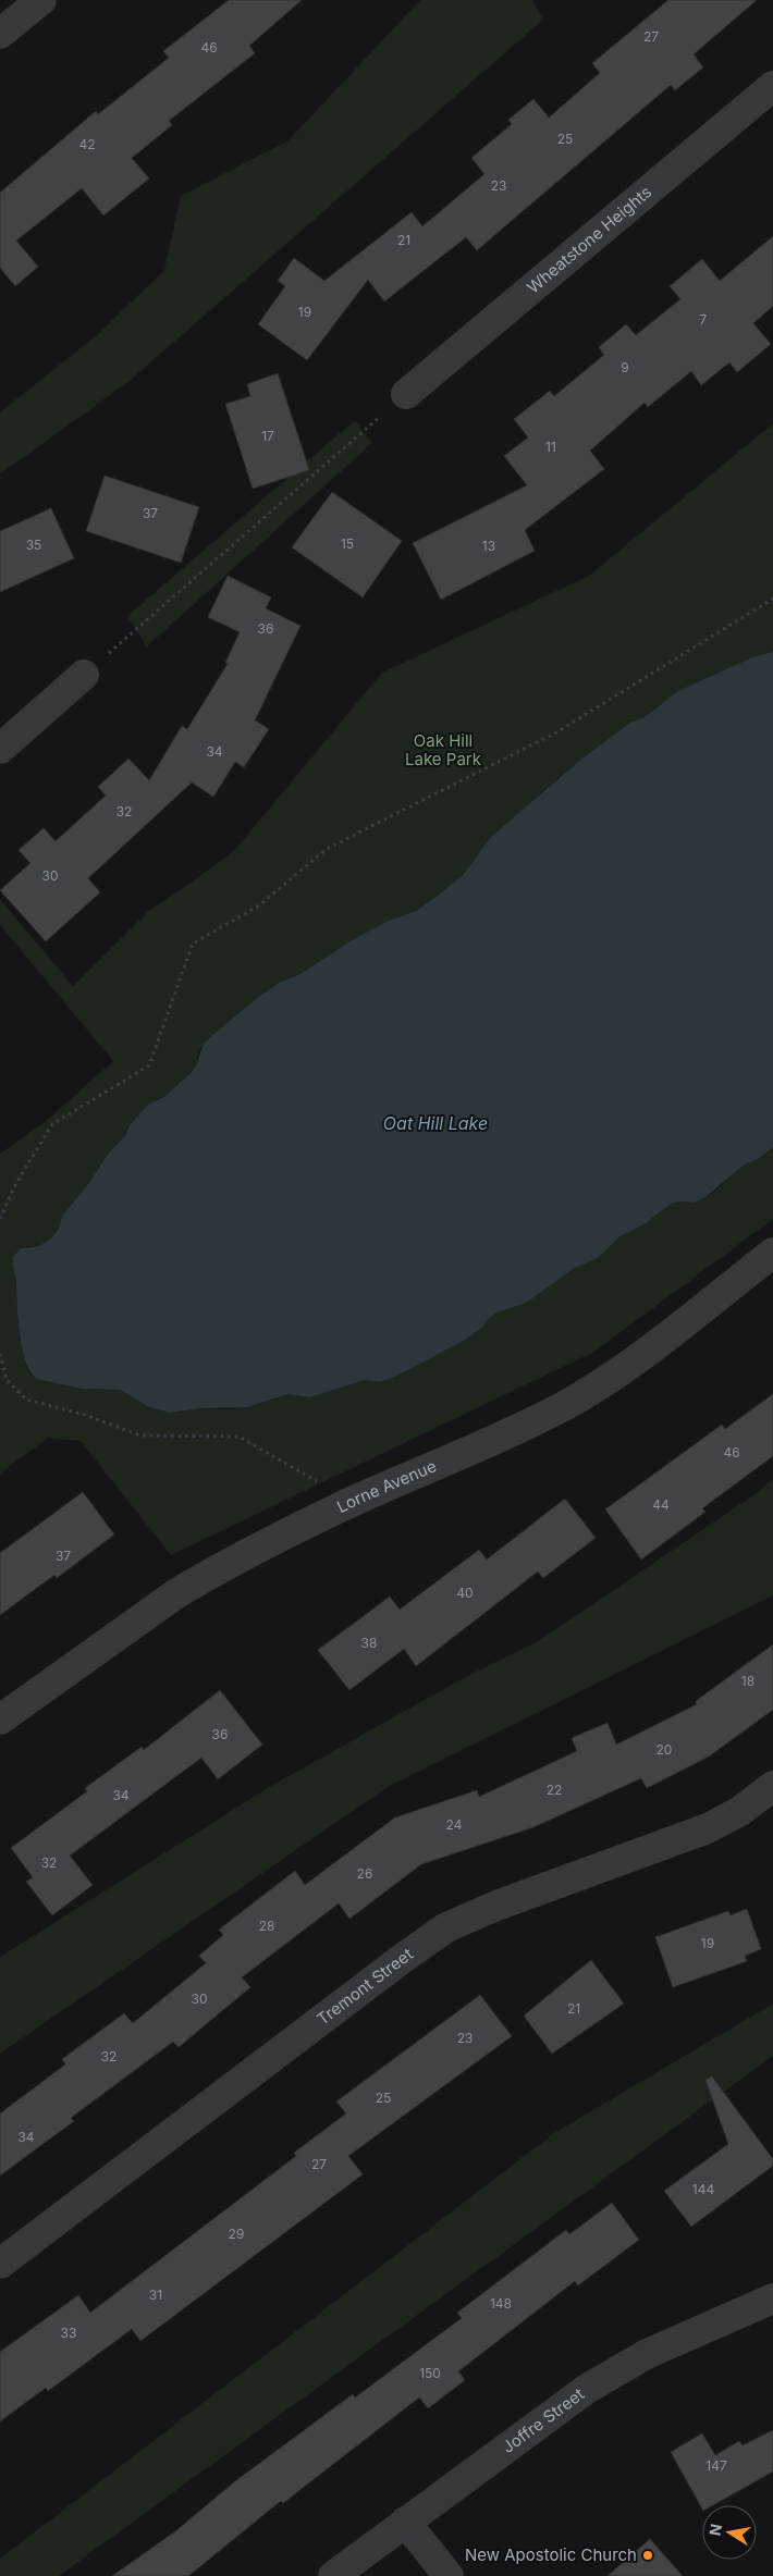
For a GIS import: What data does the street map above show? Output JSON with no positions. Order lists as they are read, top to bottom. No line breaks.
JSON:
{"streets":{"street":["Wheatstone Heights","Lorne Avenue","Tremont Street","Joffre Street"]},"water":["Oat Hill Lake"],"parks":["Oak Hill Lake Park"],"places":["New Apostolic Church"],"house_numbers":["27","46","25","42","23","21","19","7","9","17","11","37","15","35","13","36","34","32","30","46","44","37","40","38","18","36","20","22","34","24","32","26","28","19","30","21","23","32","25","34","27","144","29","31","148","33","150","147"],"north":"left"}
